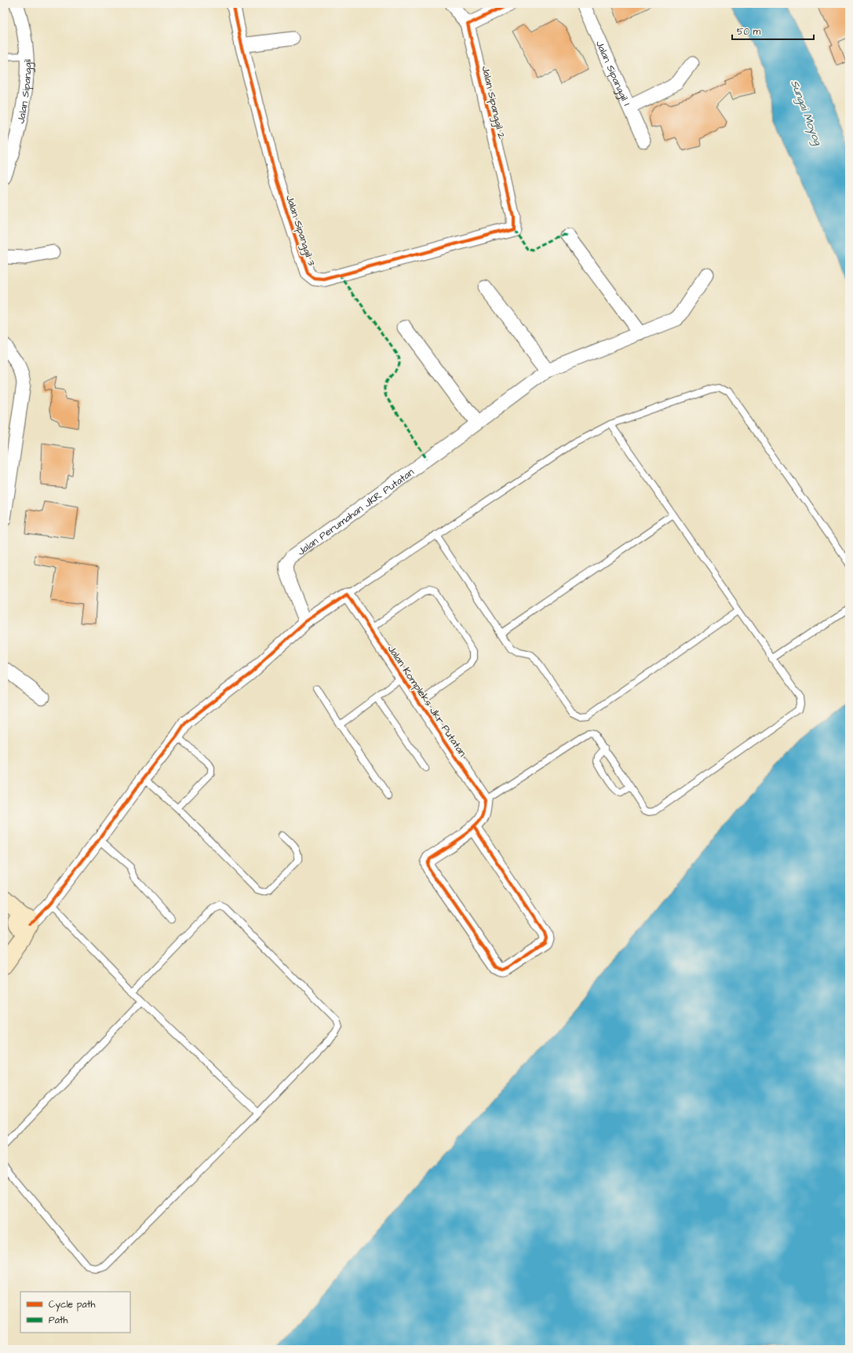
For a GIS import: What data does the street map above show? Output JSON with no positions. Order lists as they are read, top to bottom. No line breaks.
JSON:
{"streets":{"street":["Jalan Sipanggil 1","Jalan Sipanggil","Jalan Sipanggil 2","Jalan Sipanggil 3","Jalan Perumahan JKR Putatan","Jalan Kompleks Jkr Putatan"]},"crossings":[["Jalan Sipanggil 2","Jalan Sipanggil 3"]],"water":["Sungai Moyog"],"legend":["Cycle path","Path"],"scale_bar":"50 m"}
